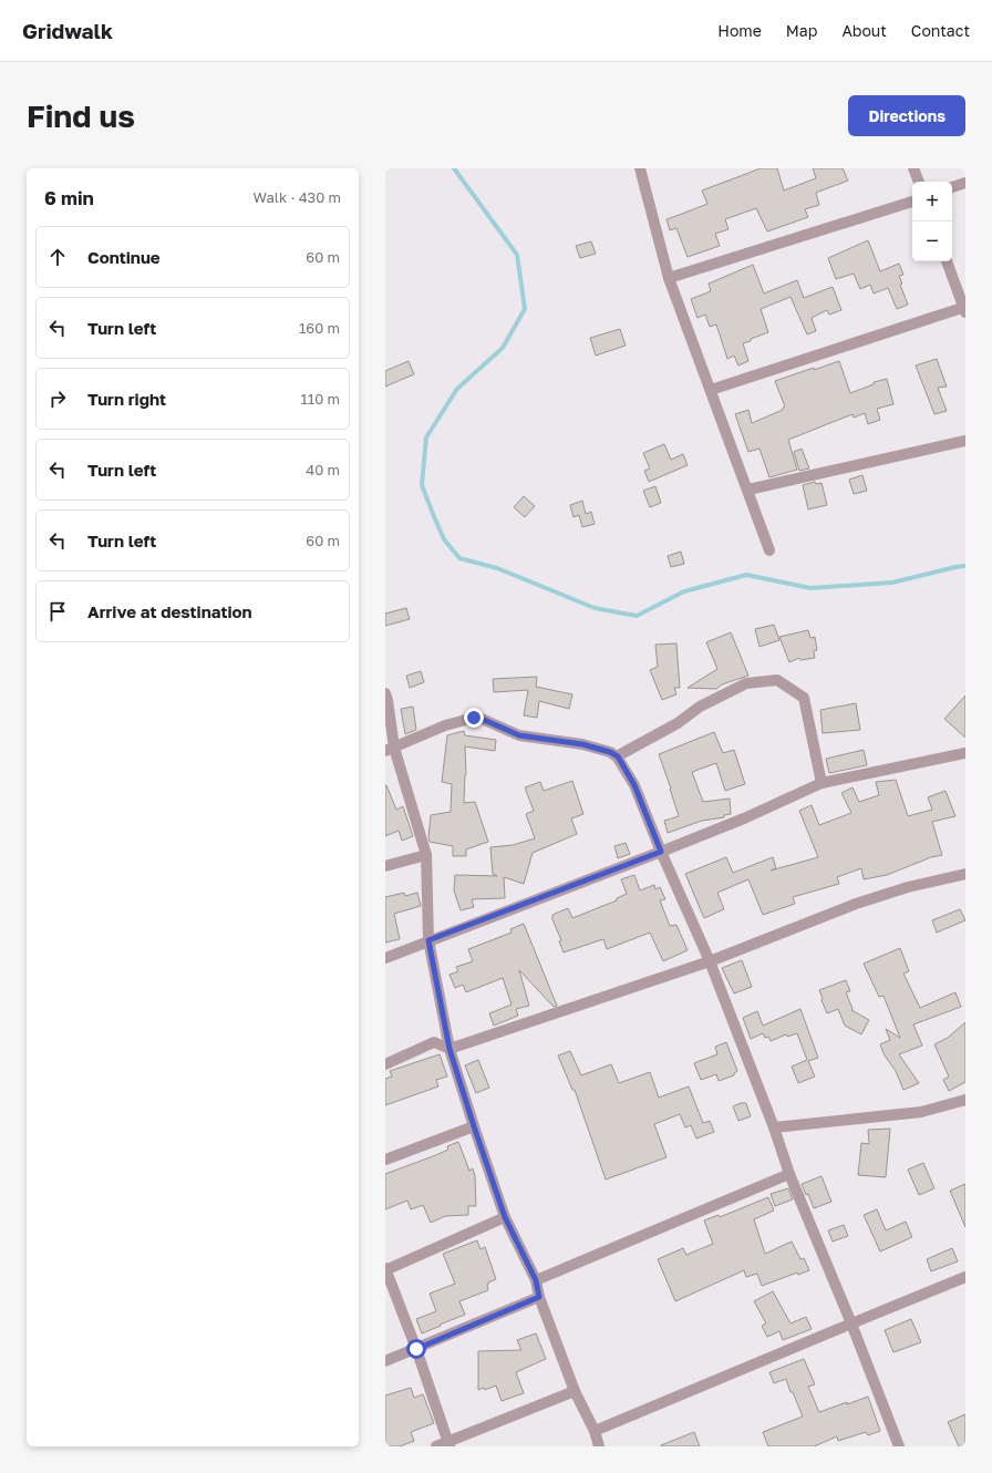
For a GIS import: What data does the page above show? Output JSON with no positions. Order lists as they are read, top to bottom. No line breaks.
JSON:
{"page":{"header":"Gridwalk","nav":["Home","Map","About","Contact"],"buttons":"Directions","title":"Find us","heading":["6 min","Walk · 430 m"],"map_buttons":["+","−"],"list":[["Continue","60 m"],["Turn left","160 m"],["Turn right","110 m"],["Turn left","40 m"],["Turn left","60 m"],"Arrive at destination"]}}
